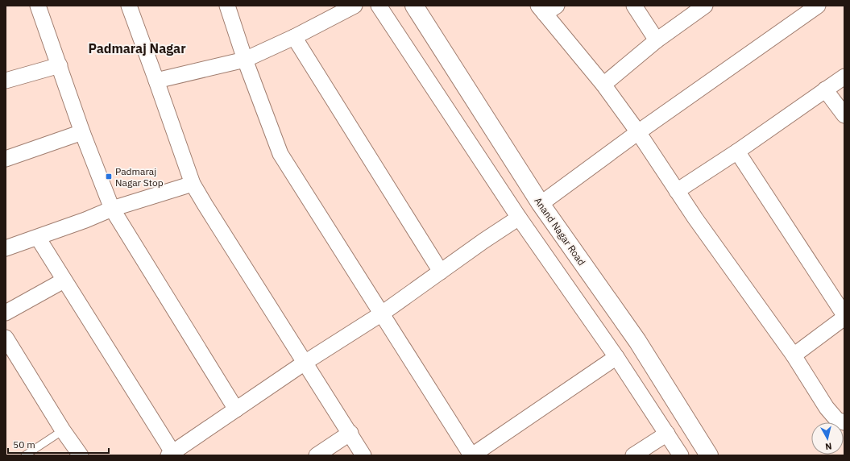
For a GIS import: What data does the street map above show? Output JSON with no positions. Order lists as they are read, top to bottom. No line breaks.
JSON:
{"streets":{"street":["Anand Nagar Road"]},"districts":["Padmaraj Nagar"],"places":{"transit":["Padmaraj Nagar Stop"]},"scale_bar":"50 m","north":"bottom"}
